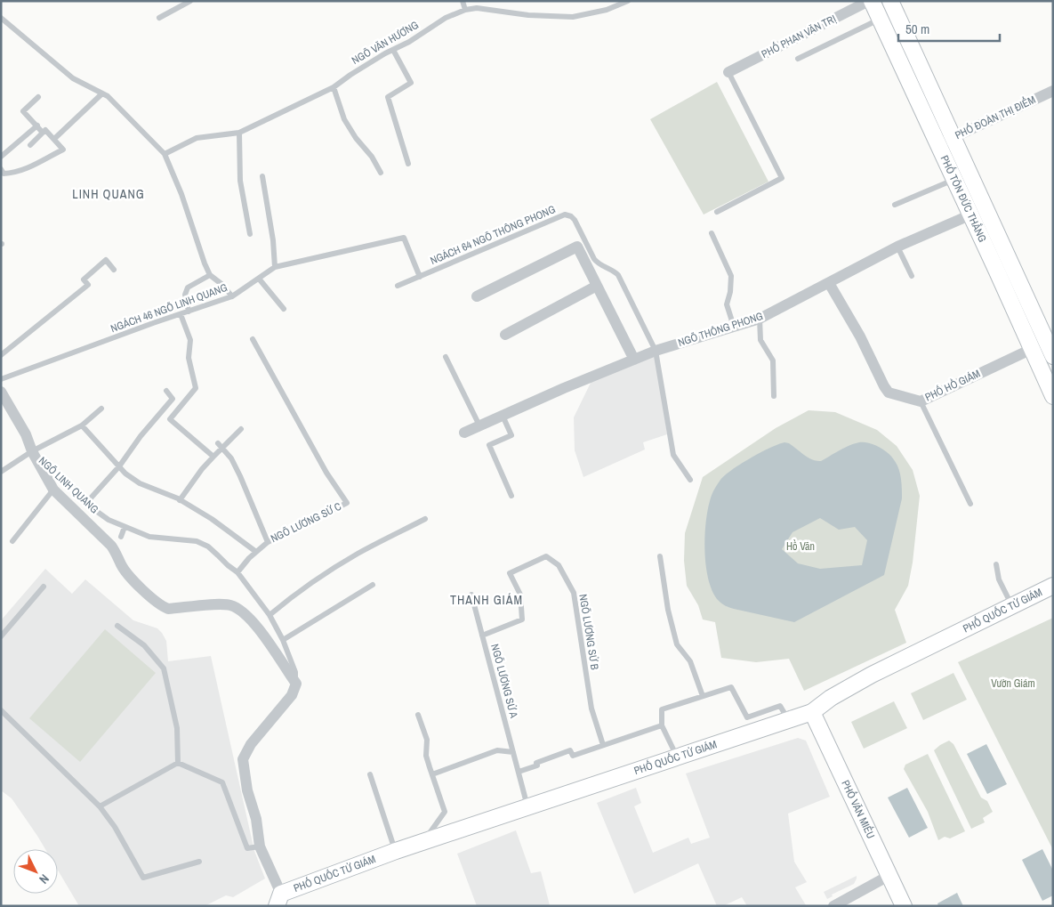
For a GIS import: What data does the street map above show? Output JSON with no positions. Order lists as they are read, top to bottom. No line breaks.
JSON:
{"streets":{"street":["PHỐ PHAN VĂN TRỊ","PHỐ ĐOÀN THỊ ĐIỂM","PHỐ TÔN ĐỨC THẮNG","NGÕ THÔNG PHONG","PHỐ HỒ GIÁM","NGÕ LINH QUANG","PHỐ QUỐC TỬ GIÁM","PHỐ VĂN MIẾU"],"lane":["NGÕ VĂN HƯƠNG","NGÁCH 64 NGÕ THÔNG PHONG","NGÁCH 46 NGÕ LINH QUANG","NGÕ LƯƠNG SỬ C","NGÕ LƯƠNG SỬ B","NGÕ LƯƠNG SỬ A"]},"crossings":[["PHỐ PHAN VĂN TRỊ","PHỐ TÔN ĐỨC THẮNG"],["PHỐ ĐOÀN THỊ ĐIỂM","PHỐ TÔN ĐỨC THẮNG"],["PHỐ TÔN ĐỨC THẮNG","NGÕ THÔNG PHONG"],["PHỐ TÔN ĐỨC THẮNG","PHỐ HỒ GIÁM"],["NGÁCH 64 NGÕ THÔNG PHONG","NGÁCH 46 NGÕ LINH QUANG"],["NGÁCH 64 NGÕ THÔNG PHONG","NGÕ THÔNG PHONG"],["NGÕ THÔNG PHONG","PHỐ HỒ GIÁM"],["NGÕ LINH QUANG","NGÕ LƯƠNG SỬ C"],["PHỐ QUỐC TỬ GIÁM","NGÕ LƯƠNG SỬ A"],["PHỐ QUỐC TỬ GIÁM","PHỐ VĂN MIẾU"],["NGÕ LƯƠNG SỬ B","NGÕ LƯƠNG SỬ A"]],"districts":["LINH QUANG","THANH GIÁM"],"parks":["Hồ Văn","Vườn Giám"],"scale_bar":"50 m","north":"bottom right"}
